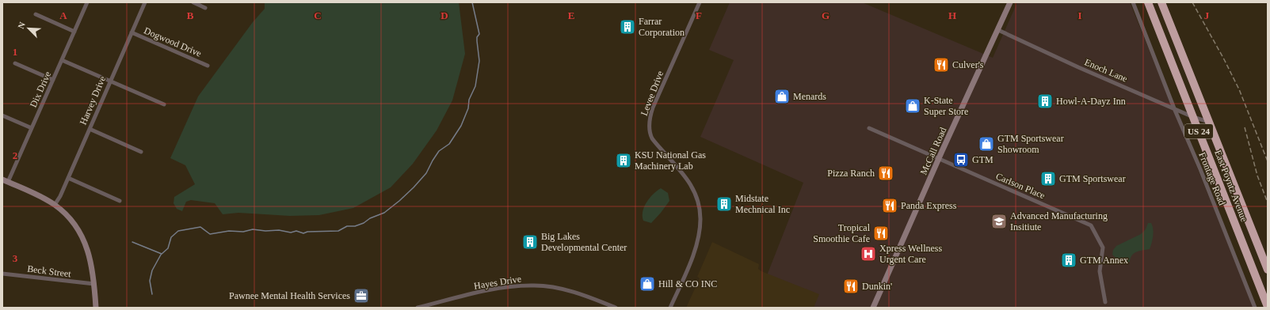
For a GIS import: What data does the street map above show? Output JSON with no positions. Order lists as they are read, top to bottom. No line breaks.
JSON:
{"streets":{"highway":["US 24","East Poyntz Avenue"],"main road":["McCall Road"],"street":["Dogwood Drive","Enoch Lane","Dix Drive","Levee Drive","Harvey Drive","Frontage Road","Carlson Place","Beck Street","Hayes Drive"]},"crossings":[["Dogwood Drive","Harvey Drive"],["Enoch Lane","McCall Road"],["Enoch Lane","Frontage Road"],["Enoch Lane","East Poyntz Avenue"],["McCall Road","Carlson Place"]],"places":{"building":["Farrar Corporation","Howl-A-Dayz Inn","KSU National Gas Machinery Lab","GTM Sportswear","Midstate Mechnical Inc","Big Lakes Developmental Center","GTM Annex"],"restaurant":["Culver's","Pizza Ranch","Panda Express","Tropical Smoothie Cafe","Dunkin'"],"shop":["Menards","K-State Super Store","GTM Sportswear Showroom","Hill & CO INC"],"bus stop":["GTM"],"school or university":["Advanced Manufacturing Insitiute"],"hospital":["Xpress Wellness Urgent Care"],"office":["Pawnee Mental Health Services"]},"north":"top left","grid":{"columns":["A","B","C","D","E","F","G","H","I","J"],"rows":["1","2","3"]}}
